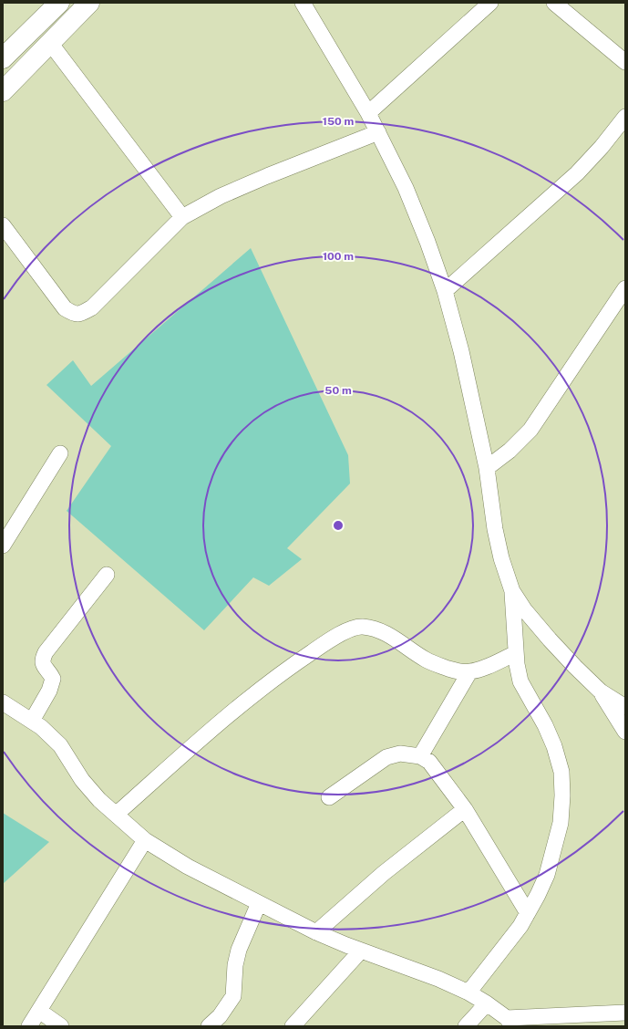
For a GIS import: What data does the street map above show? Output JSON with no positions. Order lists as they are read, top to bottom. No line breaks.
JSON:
{"rings":["150 m","100 m","50 m"]}
